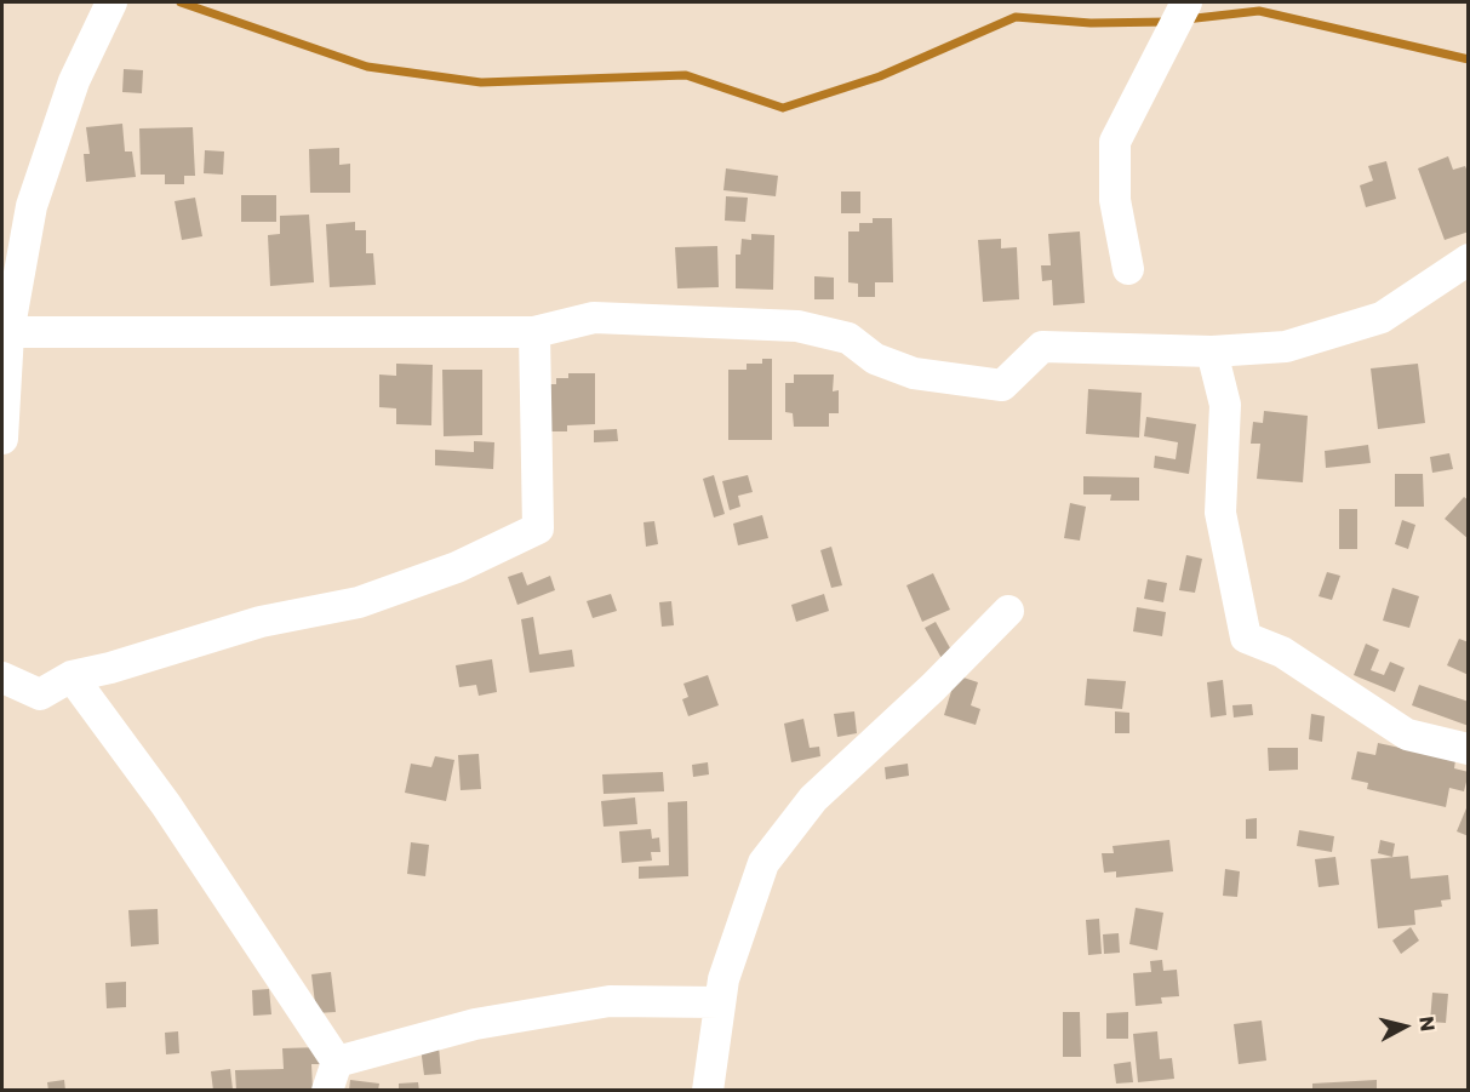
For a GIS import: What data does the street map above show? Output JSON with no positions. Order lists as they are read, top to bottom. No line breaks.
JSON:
{"north":"right"}
